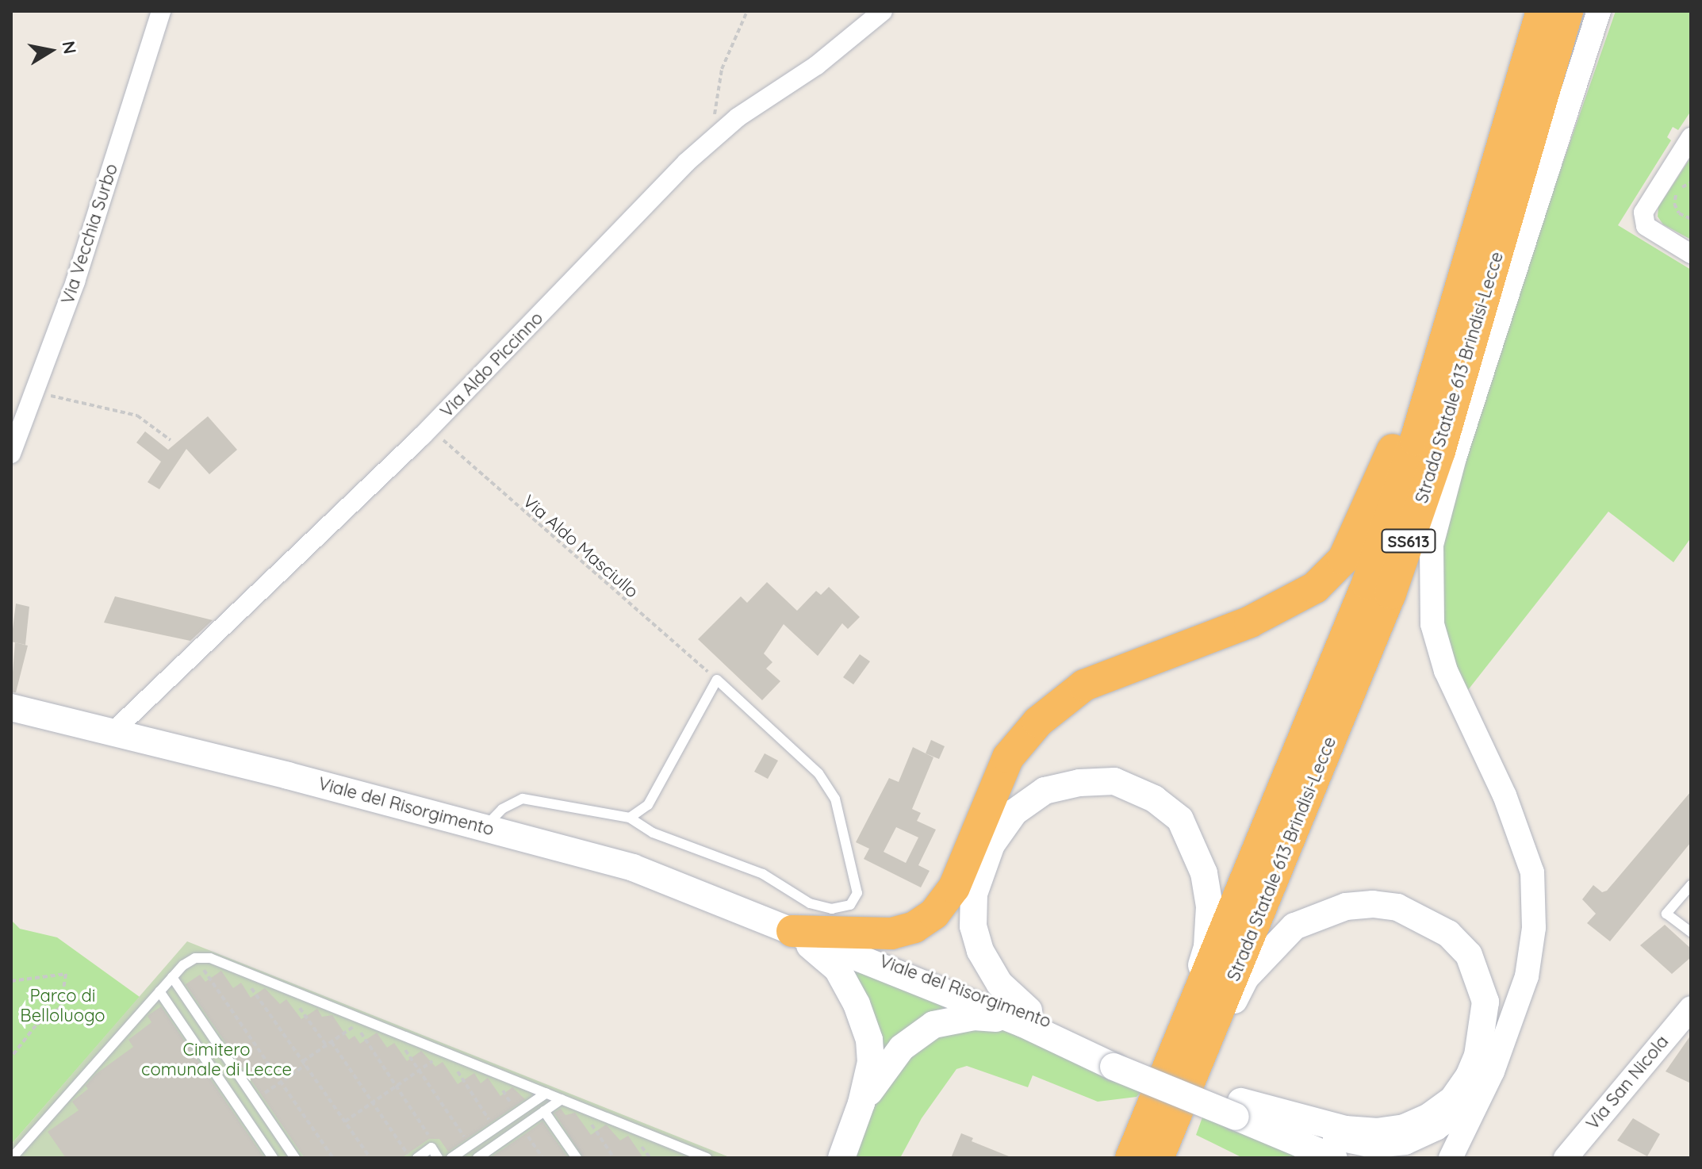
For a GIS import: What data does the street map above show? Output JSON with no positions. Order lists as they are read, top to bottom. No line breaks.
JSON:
{"streets":{"highway":["Strada Statale 613 Brindisi-Lecce","SS613"],"main road":["Viale del Risorgimento"],"street":["Via Vecchia Surbo","Via Aldo Piccinno","Via San Nicola"],"path":["Via Aldo Masciullo"]},"crossings":[["Via Aldo Piccinno","Via Aldo Masciullo"],["Via Aldo Piccinno","Viale del Risorgimento"]],"parks":["Parco di Belloluogo","Cimitero comunale di Lecce"],"north":"right"}
